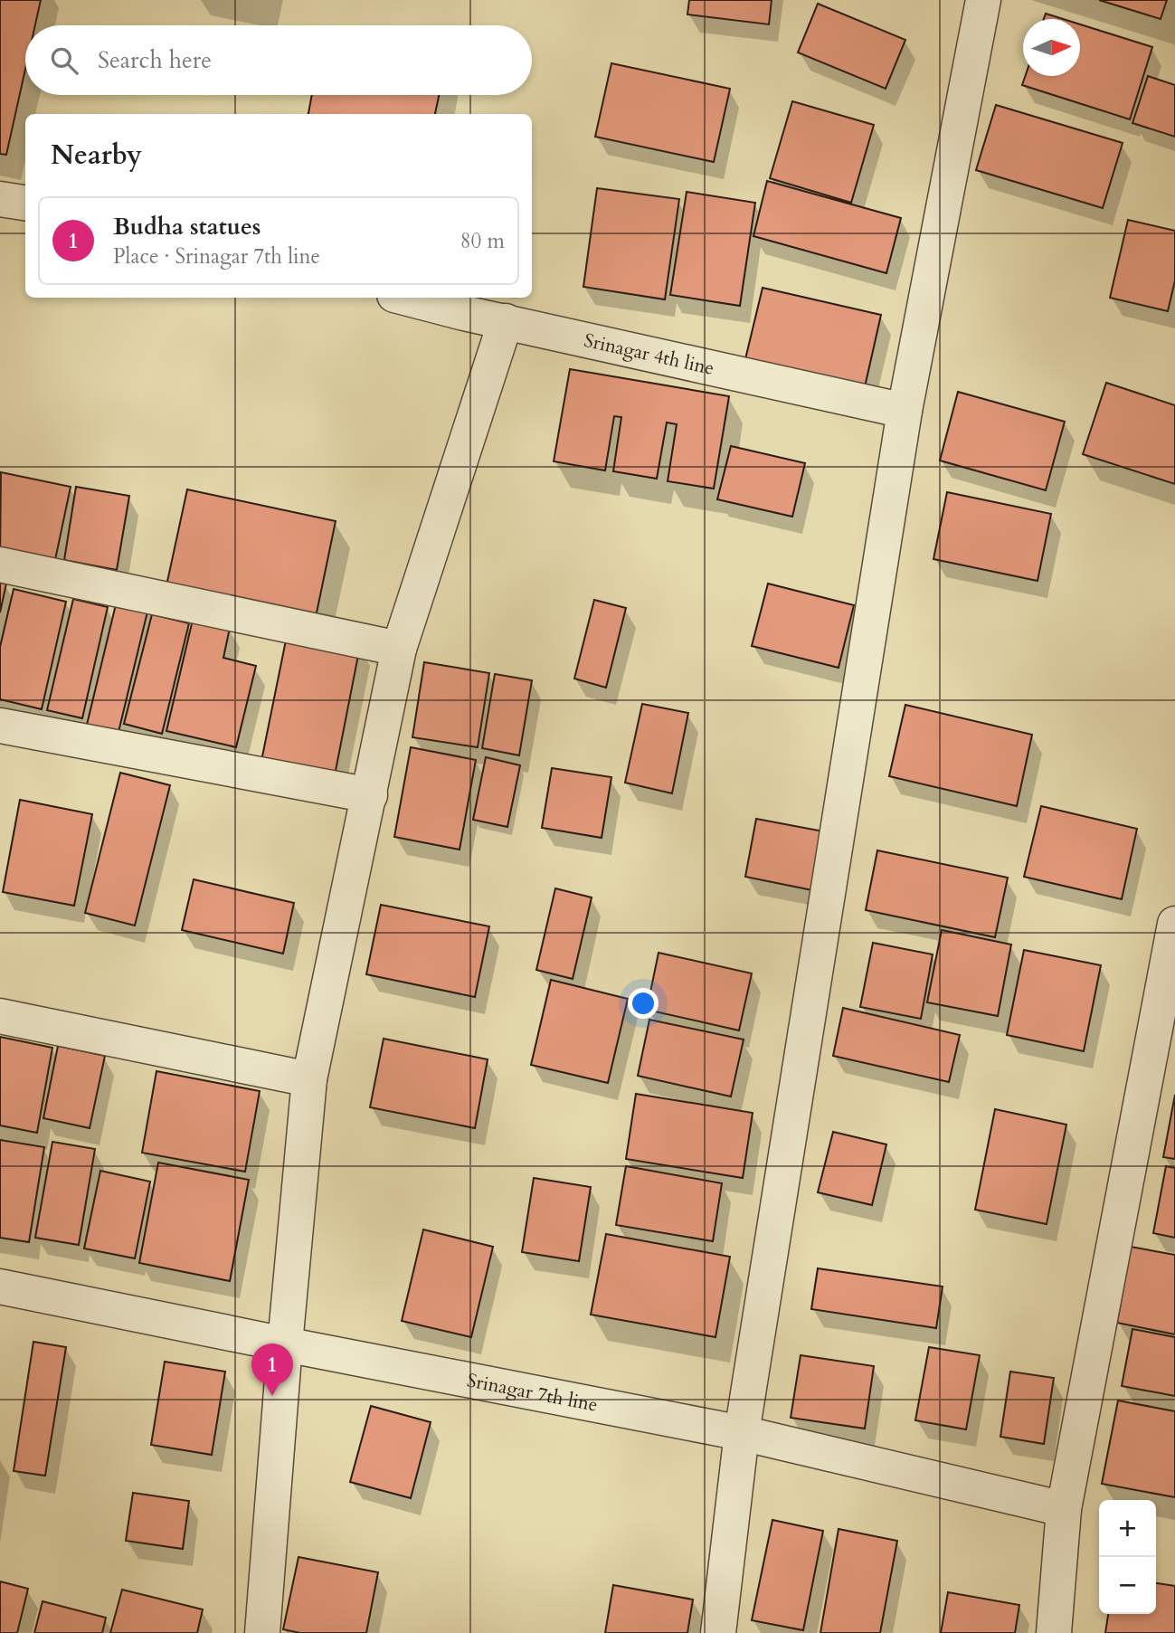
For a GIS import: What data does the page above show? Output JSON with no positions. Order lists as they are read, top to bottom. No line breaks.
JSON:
{"streets":{"street":["Srinagar 4th line","Srinagar 7th line"]},"north":"right","page":{"search":"Search here","heading":"Nearby","list":[{"mark":"1","name":"Budha statues","note":"Place · Srinagar 7th line","value":"80 m"}],"pins":"1","map_buttons":["+","−"]}}
